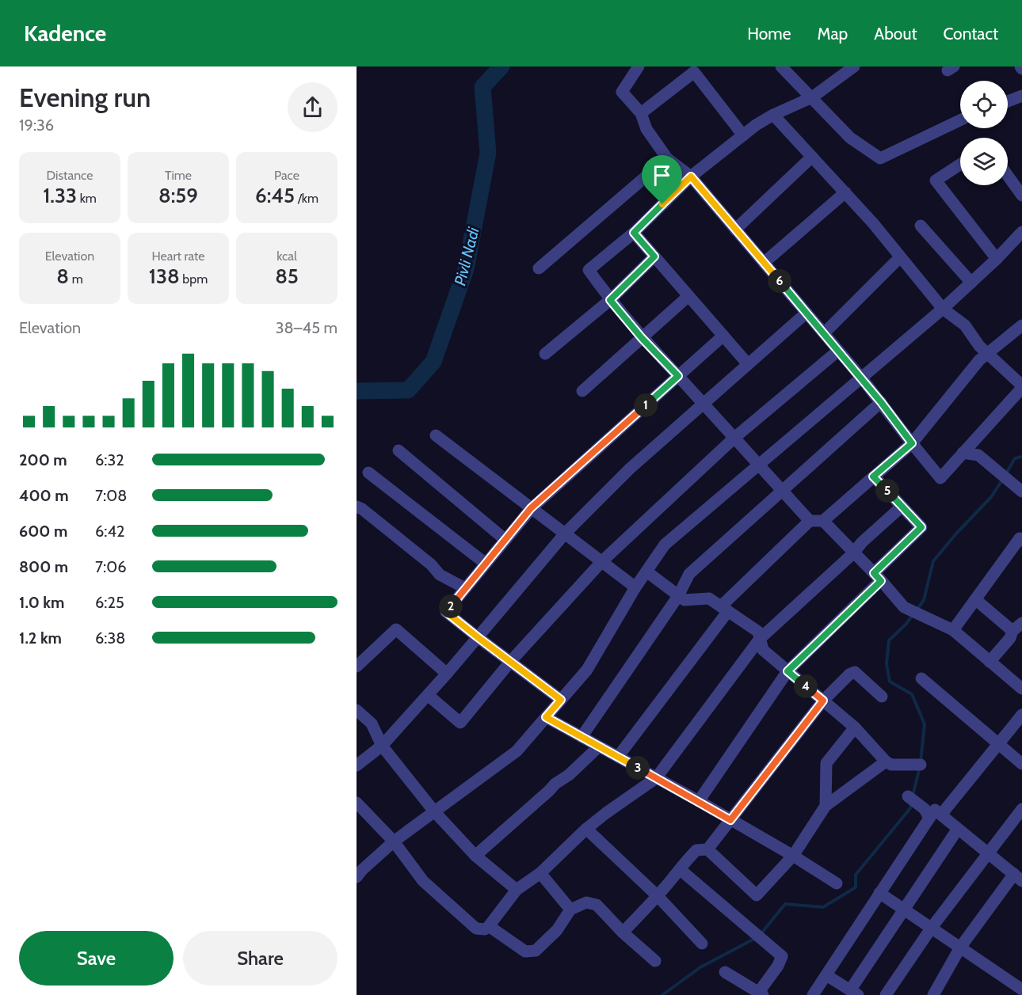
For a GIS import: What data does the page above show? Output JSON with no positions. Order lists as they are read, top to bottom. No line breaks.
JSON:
{"water":["Pivli Nadi"],"page":{"header":"Kadence","nav":["Home","Map","About","Contact"],"heading":["Evening run","19:36"],"stats":[["Distance","1.33 km"],["Time","8:59"],["Pace","6:45 /km"],["Elevation","8 m"],["Heart rate","138 bpm"],["kcal","85"]],"pins":["6","1","5","2","4","3"],"chart":["Elevation","38–45 m"],"list":[{"name":"200 m","note":"6:32"},{"name":"400 m","note":"7:08"},{"name":"600 m","note":"6:42"},{"name":"800 m","note":"7:06"},{"name":"1.0 km","note":"6:25"},{"name":"1.2 km","note":"6:38"}],"buttons":["Save","Share"]}}
